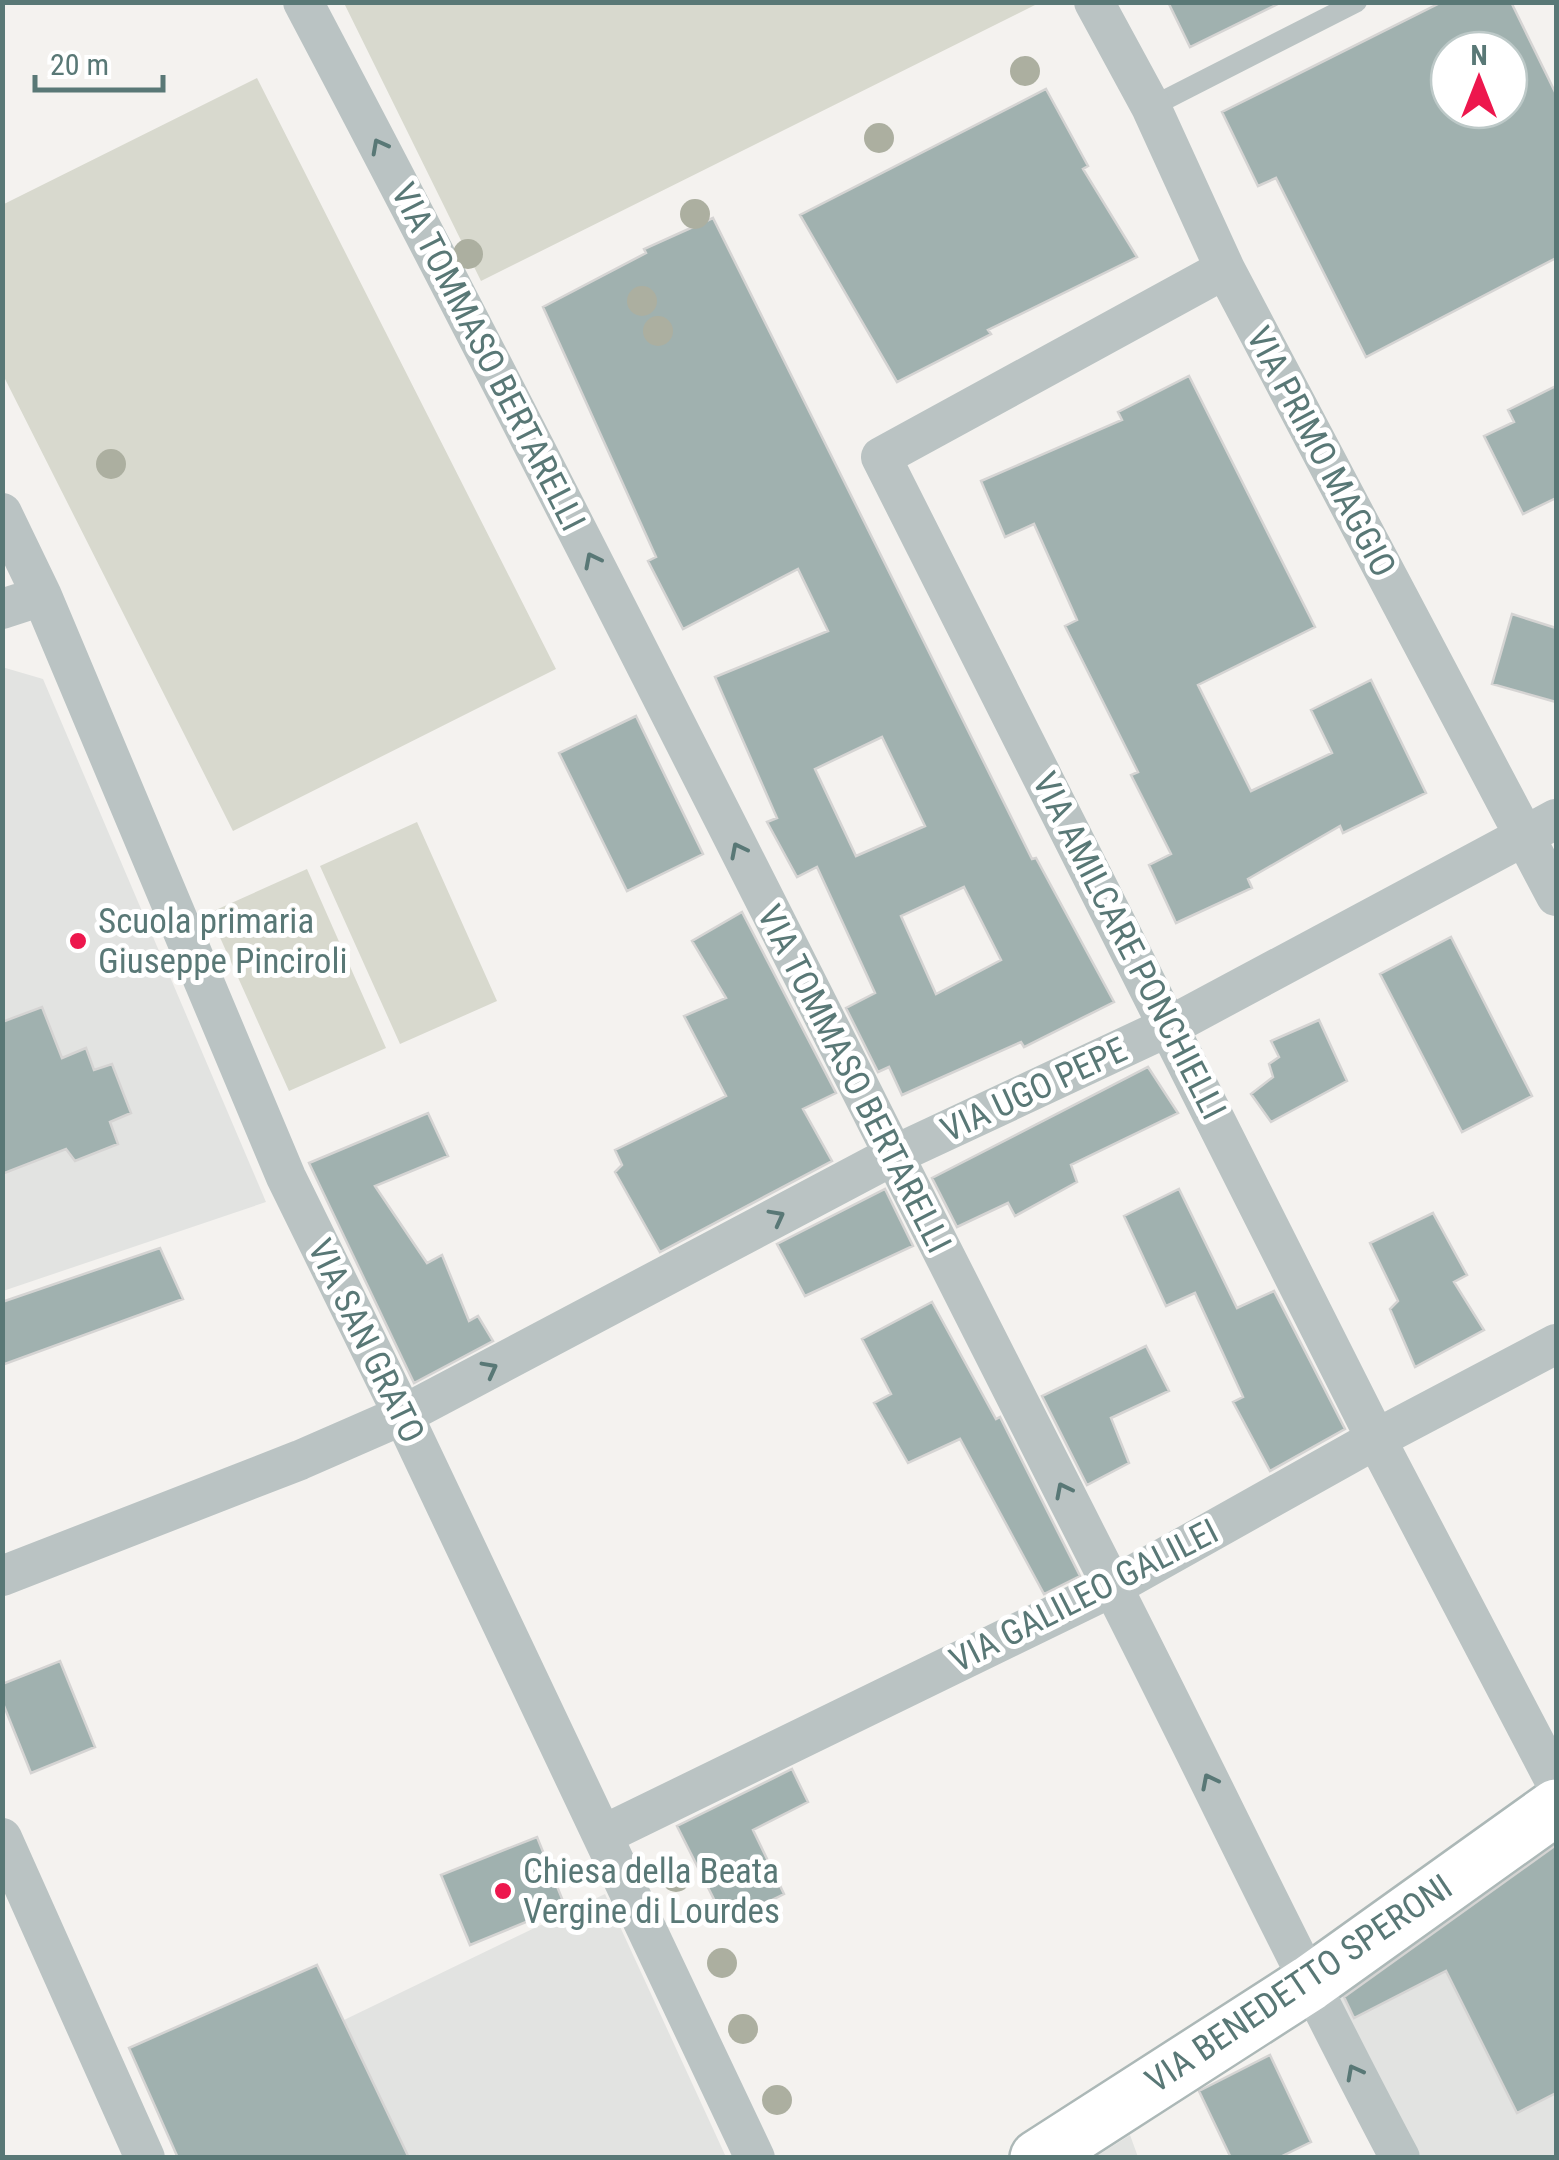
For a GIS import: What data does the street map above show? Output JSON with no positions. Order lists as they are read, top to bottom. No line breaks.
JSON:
{"streets":{"street":["VIA TOMMASO BERTARELLI","VIA PRIMO MAGGIO","VIA AMILCARE PONCHIELLI","VIA UGO PEPE","VIA SAN GRATO","VIA GALILEO GALILEI","VIA BENEDETTO SPERONI"]},"crossings":[["VIA TOMMASO BERTARELLI","VIA UGO PEPE"],["VIA TOMMASO BERTARELLI","VIA GALILEO GALILEI"],["VIA TOMMASO BERTARELLI","VIA BENEDETTO SPERONI"],["VIA PRIMO MAGGIO","VIA AMILCARE PONCHIELLI"],["VIA PRIMO MAGGIO","VIA UGO PEPE"],["VIA AMILCARE PONCHIELLI","VIA UGO PEPE"],["VIA AMILCARE PONCHIELLI","VIA GALILEO GALILEI"],["VIA UGO PEPE","VIA SAN GRATO"],["VIA SAN GRATO","VIA GALILEO GALILEI"]],"one_way":["VIA TOMMASO BERTARELLI"],"places":["Scuola primaria Giuseppe Pinciroli","Chiesa della Beata Vergine di Lourdes"],"scale_bar":"20 m","north":"top"}
